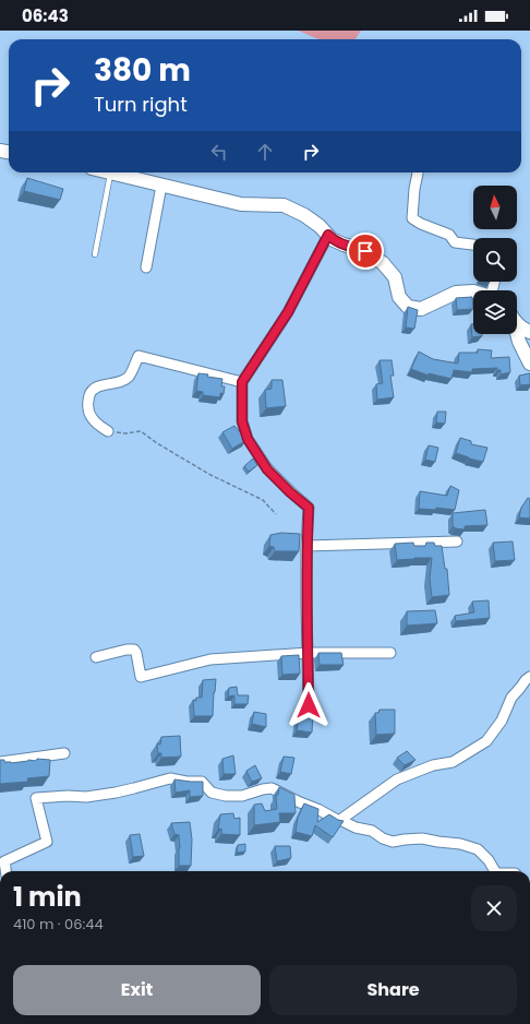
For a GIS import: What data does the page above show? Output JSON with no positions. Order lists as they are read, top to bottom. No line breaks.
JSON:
{"north":"top","page":{"status":"06:43","turn":["380 m","Turn right"],"heading":["1 min","410 m · 06:44"],"buttons":["Exit","Share"]}}
